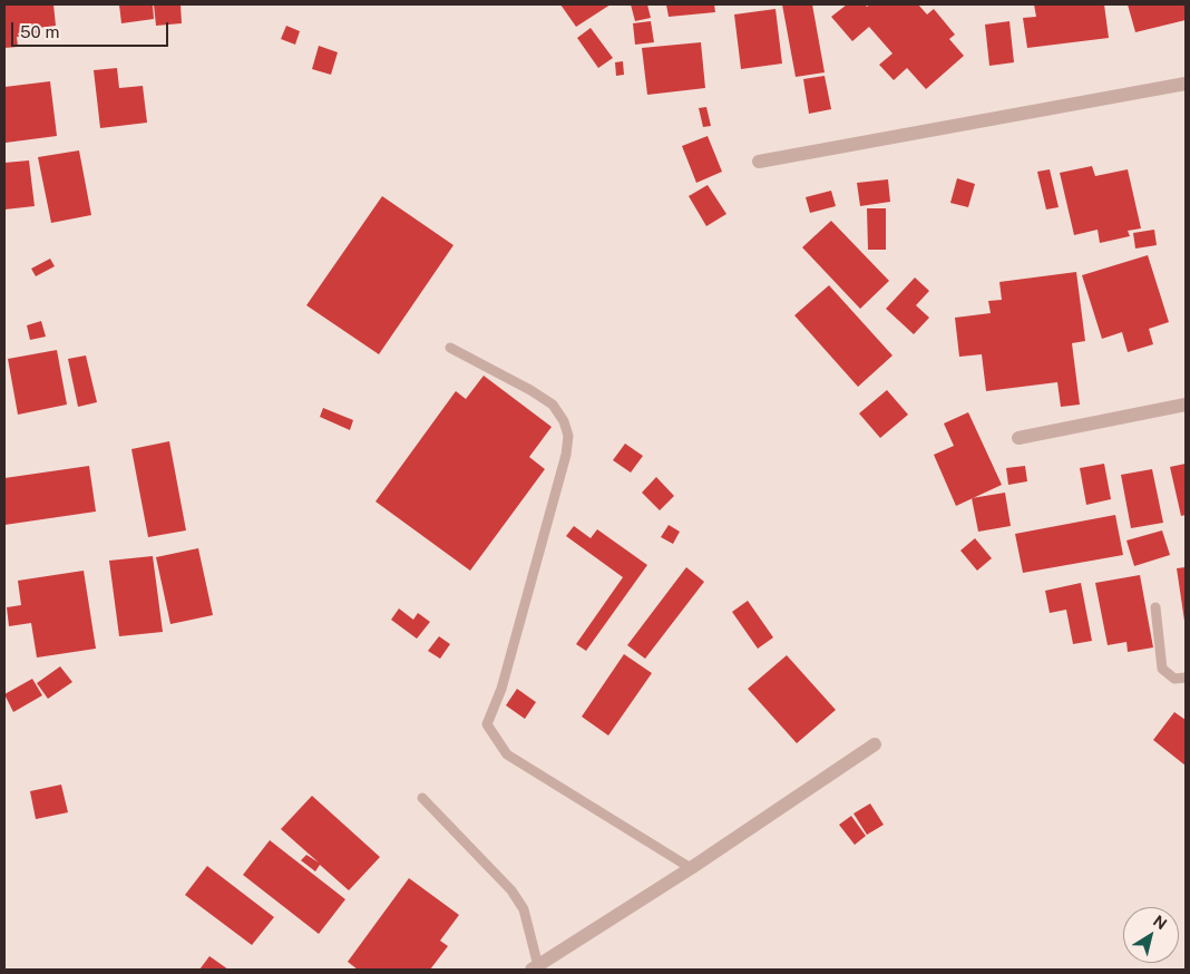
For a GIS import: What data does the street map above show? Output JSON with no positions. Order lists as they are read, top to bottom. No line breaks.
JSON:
{"scale_bar":"50 m","north":"top right"}
